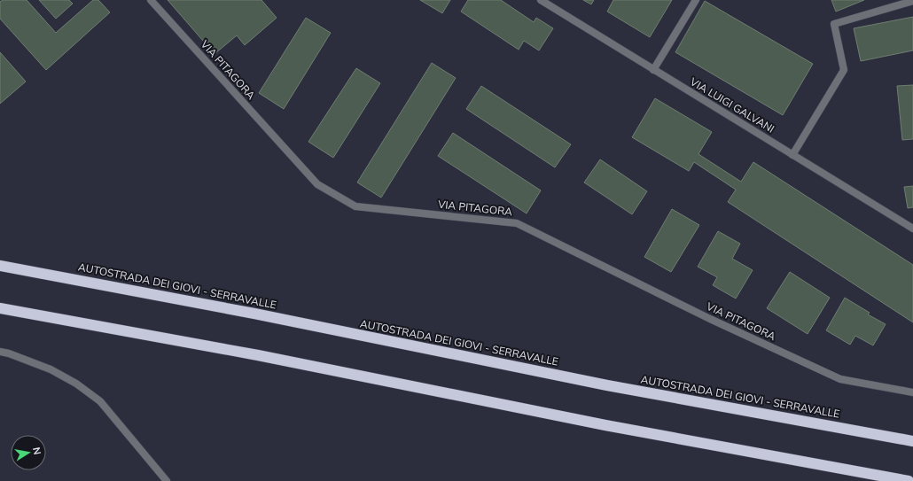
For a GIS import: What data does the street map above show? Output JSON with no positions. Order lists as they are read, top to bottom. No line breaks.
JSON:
{"streets":{"highway":["AUTOSTRADA DEI GIOVI - SERRAVALLE"],"street":["VIA PITAGORA","VIA LUIGI GALVANI"]},"north":"right"}
